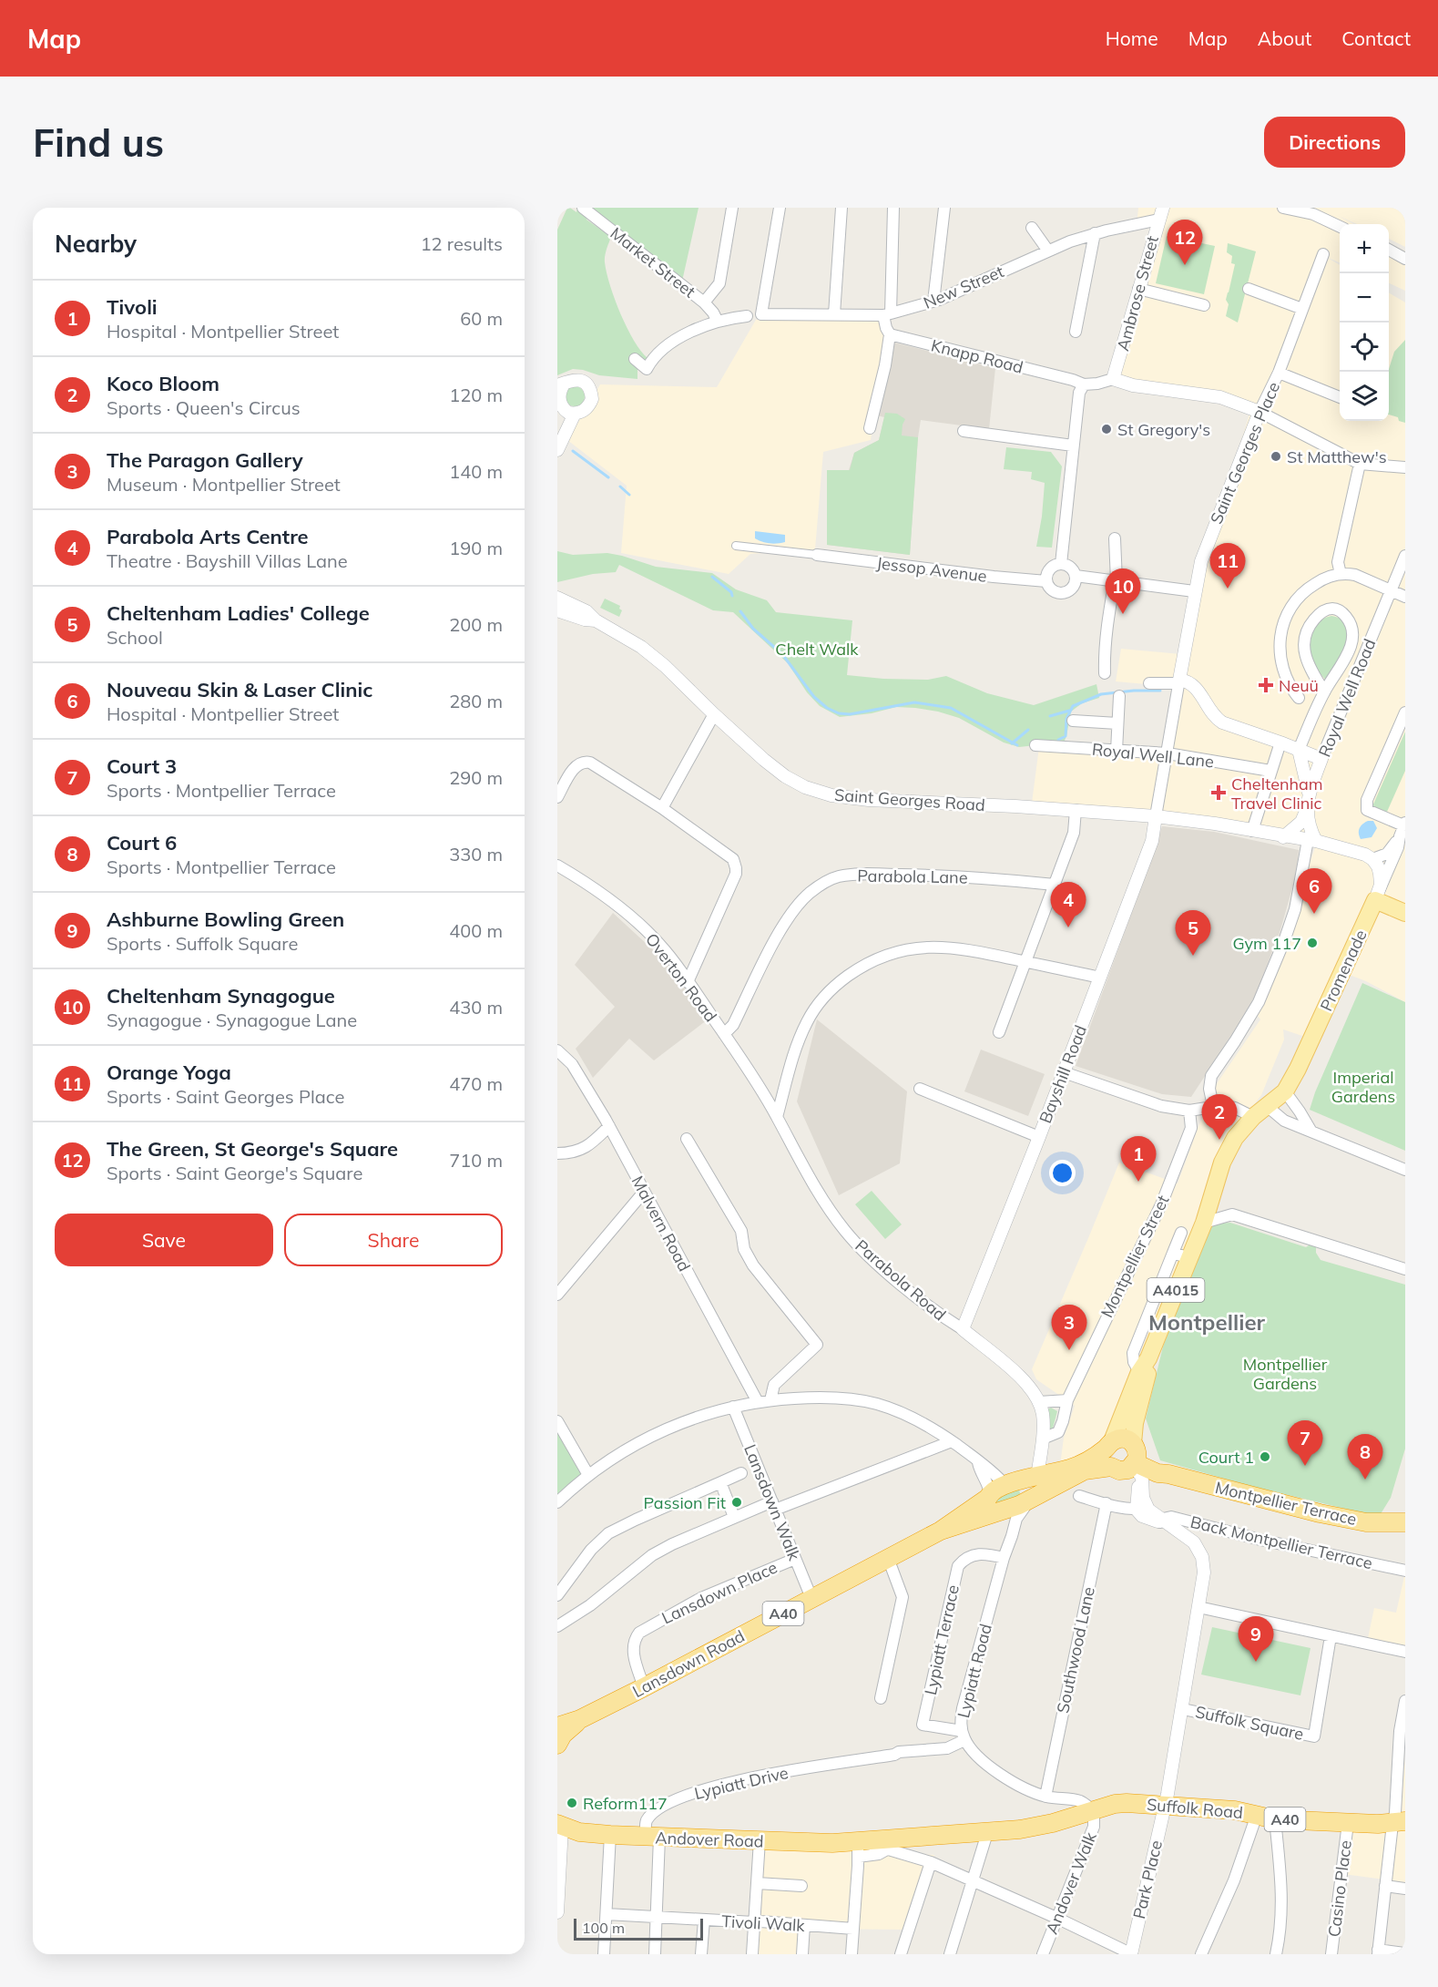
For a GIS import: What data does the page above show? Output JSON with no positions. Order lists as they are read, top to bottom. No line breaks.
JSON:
{"streets":{"highway":["Montpellier Terrace","A40","Lansdown Road","Suffolk Road","Andover Road"],"main road":["Promenade","A4015"],"street":["Market Street","New Street","Ambrose Street","Knapp Road","Saint Georges Place","Jessop Avenue","Royal Well Road","Royal Well Lane","Saint Georges Road","Parabola Lane","Overton Road","Bayshill Road","Malvern Road","Montpellier Street","Parabola Road","Lansdown Walk","Back Montpellier Terrace","Lansdown Place","Lypiatt Terrace","Southwood Lane","Lypiatt Road","Suffolk Square","Lypiatt Drive","Park Place","Andover Walk","Casino Place","Tivoli Walk"]},"crossings":[["New Street","Ambrose Street"],["Saint Georges Place","Royal Well Lane"],["Saint Georges Place","Saint Georges Road"],["Saint Georges Place","Bayshill Road"],["Royal Well Road","Saint Georges Road"],["Saint Georges Road","Bayshill Road"],["Saint Georges Road","A4015"],["Parabola Lane","Overton Road"],["Promenade","A4015"],["Overton Road","Parabola Road"],["Bayshill Road","Parabola Road"],["Montpellier Street","Parabola Road"],["Parabola Road","A40"],["A4015","Montpellier Terrace"],["A4015","A40"],["Lansdown Walk","Lansdown Place"],["Lansdown Walk","Lansdown Road"],["Montpellier Terrace","A40"],["Back Montpellier Terrace","Suffolk Square"],["Lansdown Place","Lansdown Road"],["A40","Lansdown Road"],["A40","Lypiatt Road"],["Lypiatt Terrace","Lypiatt Road"],["Lypiatt Terrace","Lypiatt Drive"],["Southwood Lane","Lypiatt Road"],["Lansdown Road","Lypiatt Road"],["Lypiatt Road","Lypiatt Drive"],["Lypiatt Road","Suffolk Road"],["Lypiatt Road","Andover Walk"],["Suffolk Square","Suffolk Road"],["Suffolk Square","Park Place"],["Lypiatt Drive","Andover Road"],["Suffolk Road","Andover Road"],["Suffolk Road","Park Place"],["Suffolk Road","Andover Walk"],["Suffolk Road","Casino Place"],["Andover Road","Park Place"],["Andover Road","Andover Walk"]],"districts":["Montpellier"],"parks":["Chelt Walk","Imperial Gardens","Montpellier Gardens"],"places":{"other":["St Gregory's","St Matthew's","Gym 117","Court 1","Passion Fit","Reform117"],"health":["Neuü","Cheltenham Travel Clinic"]},"scale_bar":"100 m","page":{"header":"Map","nav":["Home","Map","About","Contact"],"buttons":["Directions",["Save","Share"]],"title":"Find us","heading":["Nearby","12 results"],"pins":["12","11","10","6","4","5","2","1","3","7","8","9"],"map_buttons":["+","−"],"list":[{"mark":"1","name":"Tivoli","note":"Hospital · Montpellier Street","value":"60 m"},{"mark":"2","name":"Koco Bloom","note":"Sports · Queen's Circus","value":"120 m"},{"mark":"3","name":"The Paragon Gallery","note":"Museum · Montpellier Street","value":"140 m"},{"mark":"4","name":"Parabola Arts Centre","note":"Theatre · Bayshill Villas Lane","value":"190 m"},{"mark":"5","name":"Cheltenham Ladies' College","note":"School","value":"200 m"},{"mark":"6","name":"Nouveau Skin & Laser Clinic","note":"Hospital · Montpellier Street","value":"280 m"},{"mark":"7","name":"Court 3","note":"Sports · Montpellier Terrace","value":"290 m"},{"mark":"8","name":"Court 6","note":"Sports · Montpellier Terrace","value":"330 m"},{"mark":"9","name":"Ashburne Bowling Green","note":"Sports · Suffolk Square","value":"400 m"},{"mark":"10","name":"Cheltenham Synagogue","note":"Synagogue · Synagogue Lane","value":"430 m"},{"mark":"11","name":"Orange Yoga","note":"Sports · Saint Georges Place","value":"470 m"},{"mark":"12","name":"The Green, St George's Square","note":"Sports · Saint George's Square","value":"710 m"}],"scale":"100 m"}}
